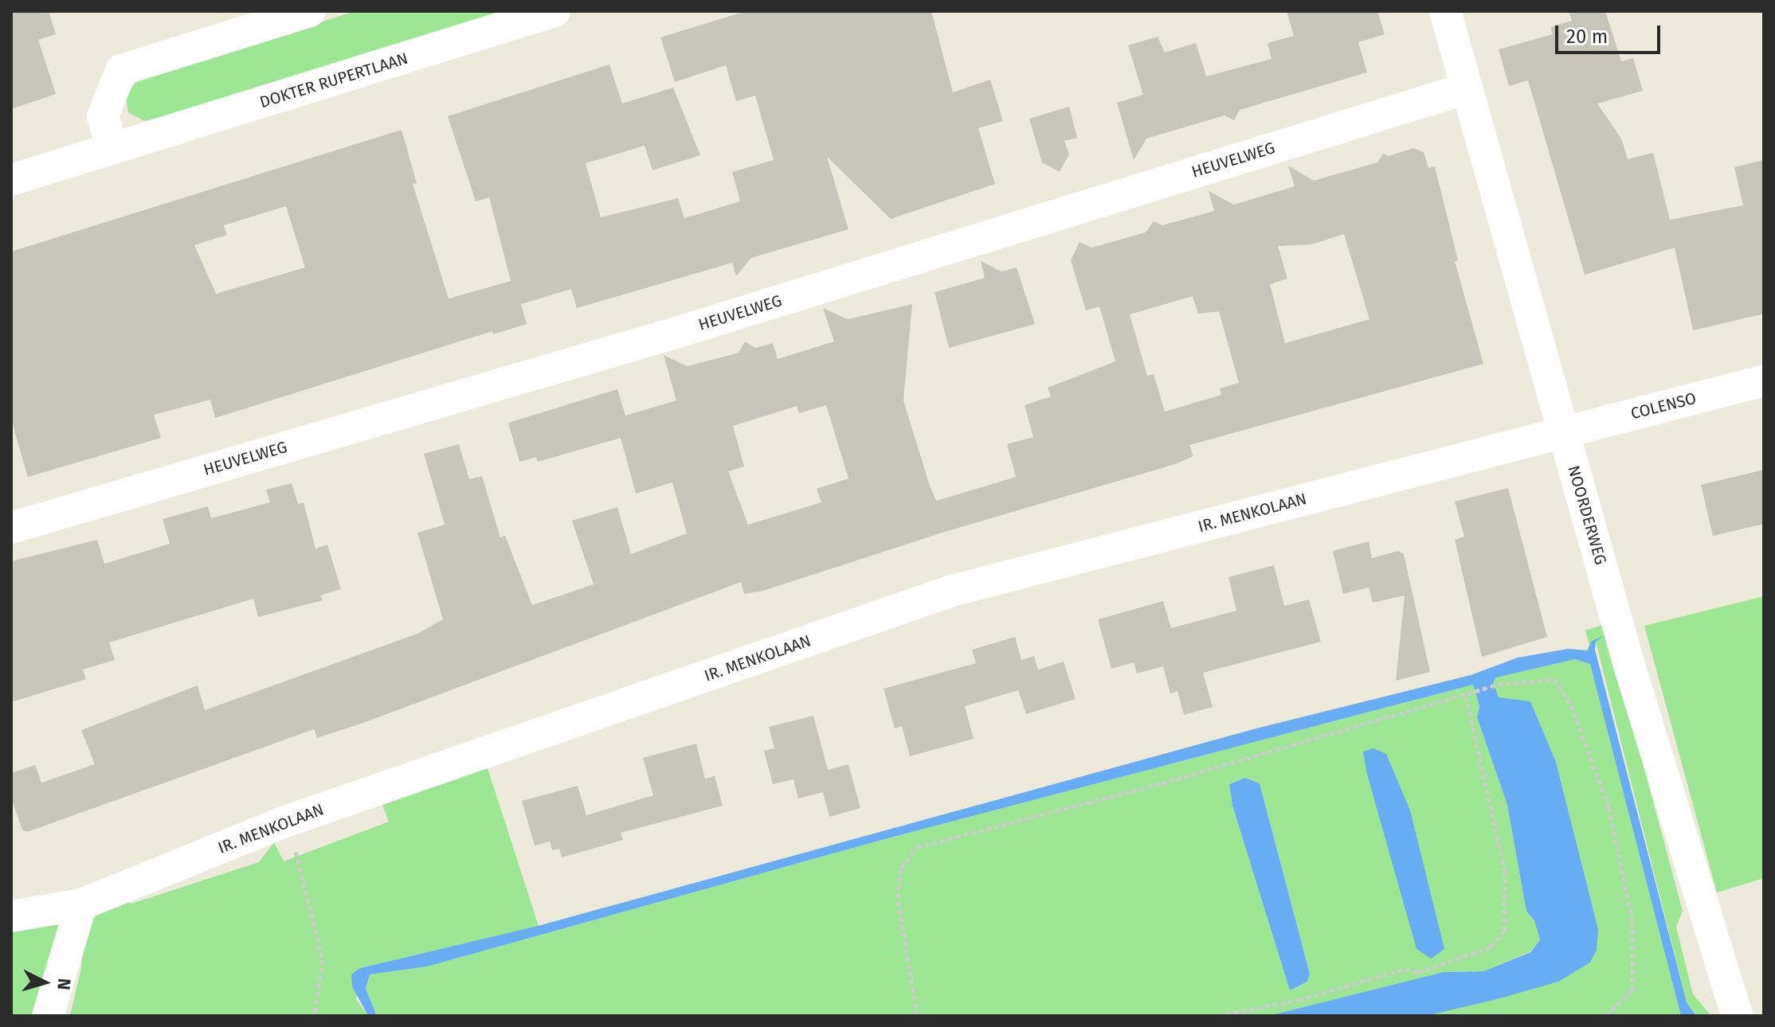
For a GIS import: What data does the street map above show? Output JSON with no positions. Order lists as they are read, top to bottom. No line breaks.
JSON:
{"streets":{"street":["DOKTER RUPERTLAAN","HEUVELWEG","COLENSO","IR. MENKOLAAN","NOORDERWEG"]},"crossings":[["HEUVELWEG","NOORDERWEG"],["COLENSO","IR. MENKOLAAN"],["COLENSO","NOORDERWEG"],["IR. MENKOLAAN","NOORDERWEG"]],"scale_bar":"20 m","north":"right"}
